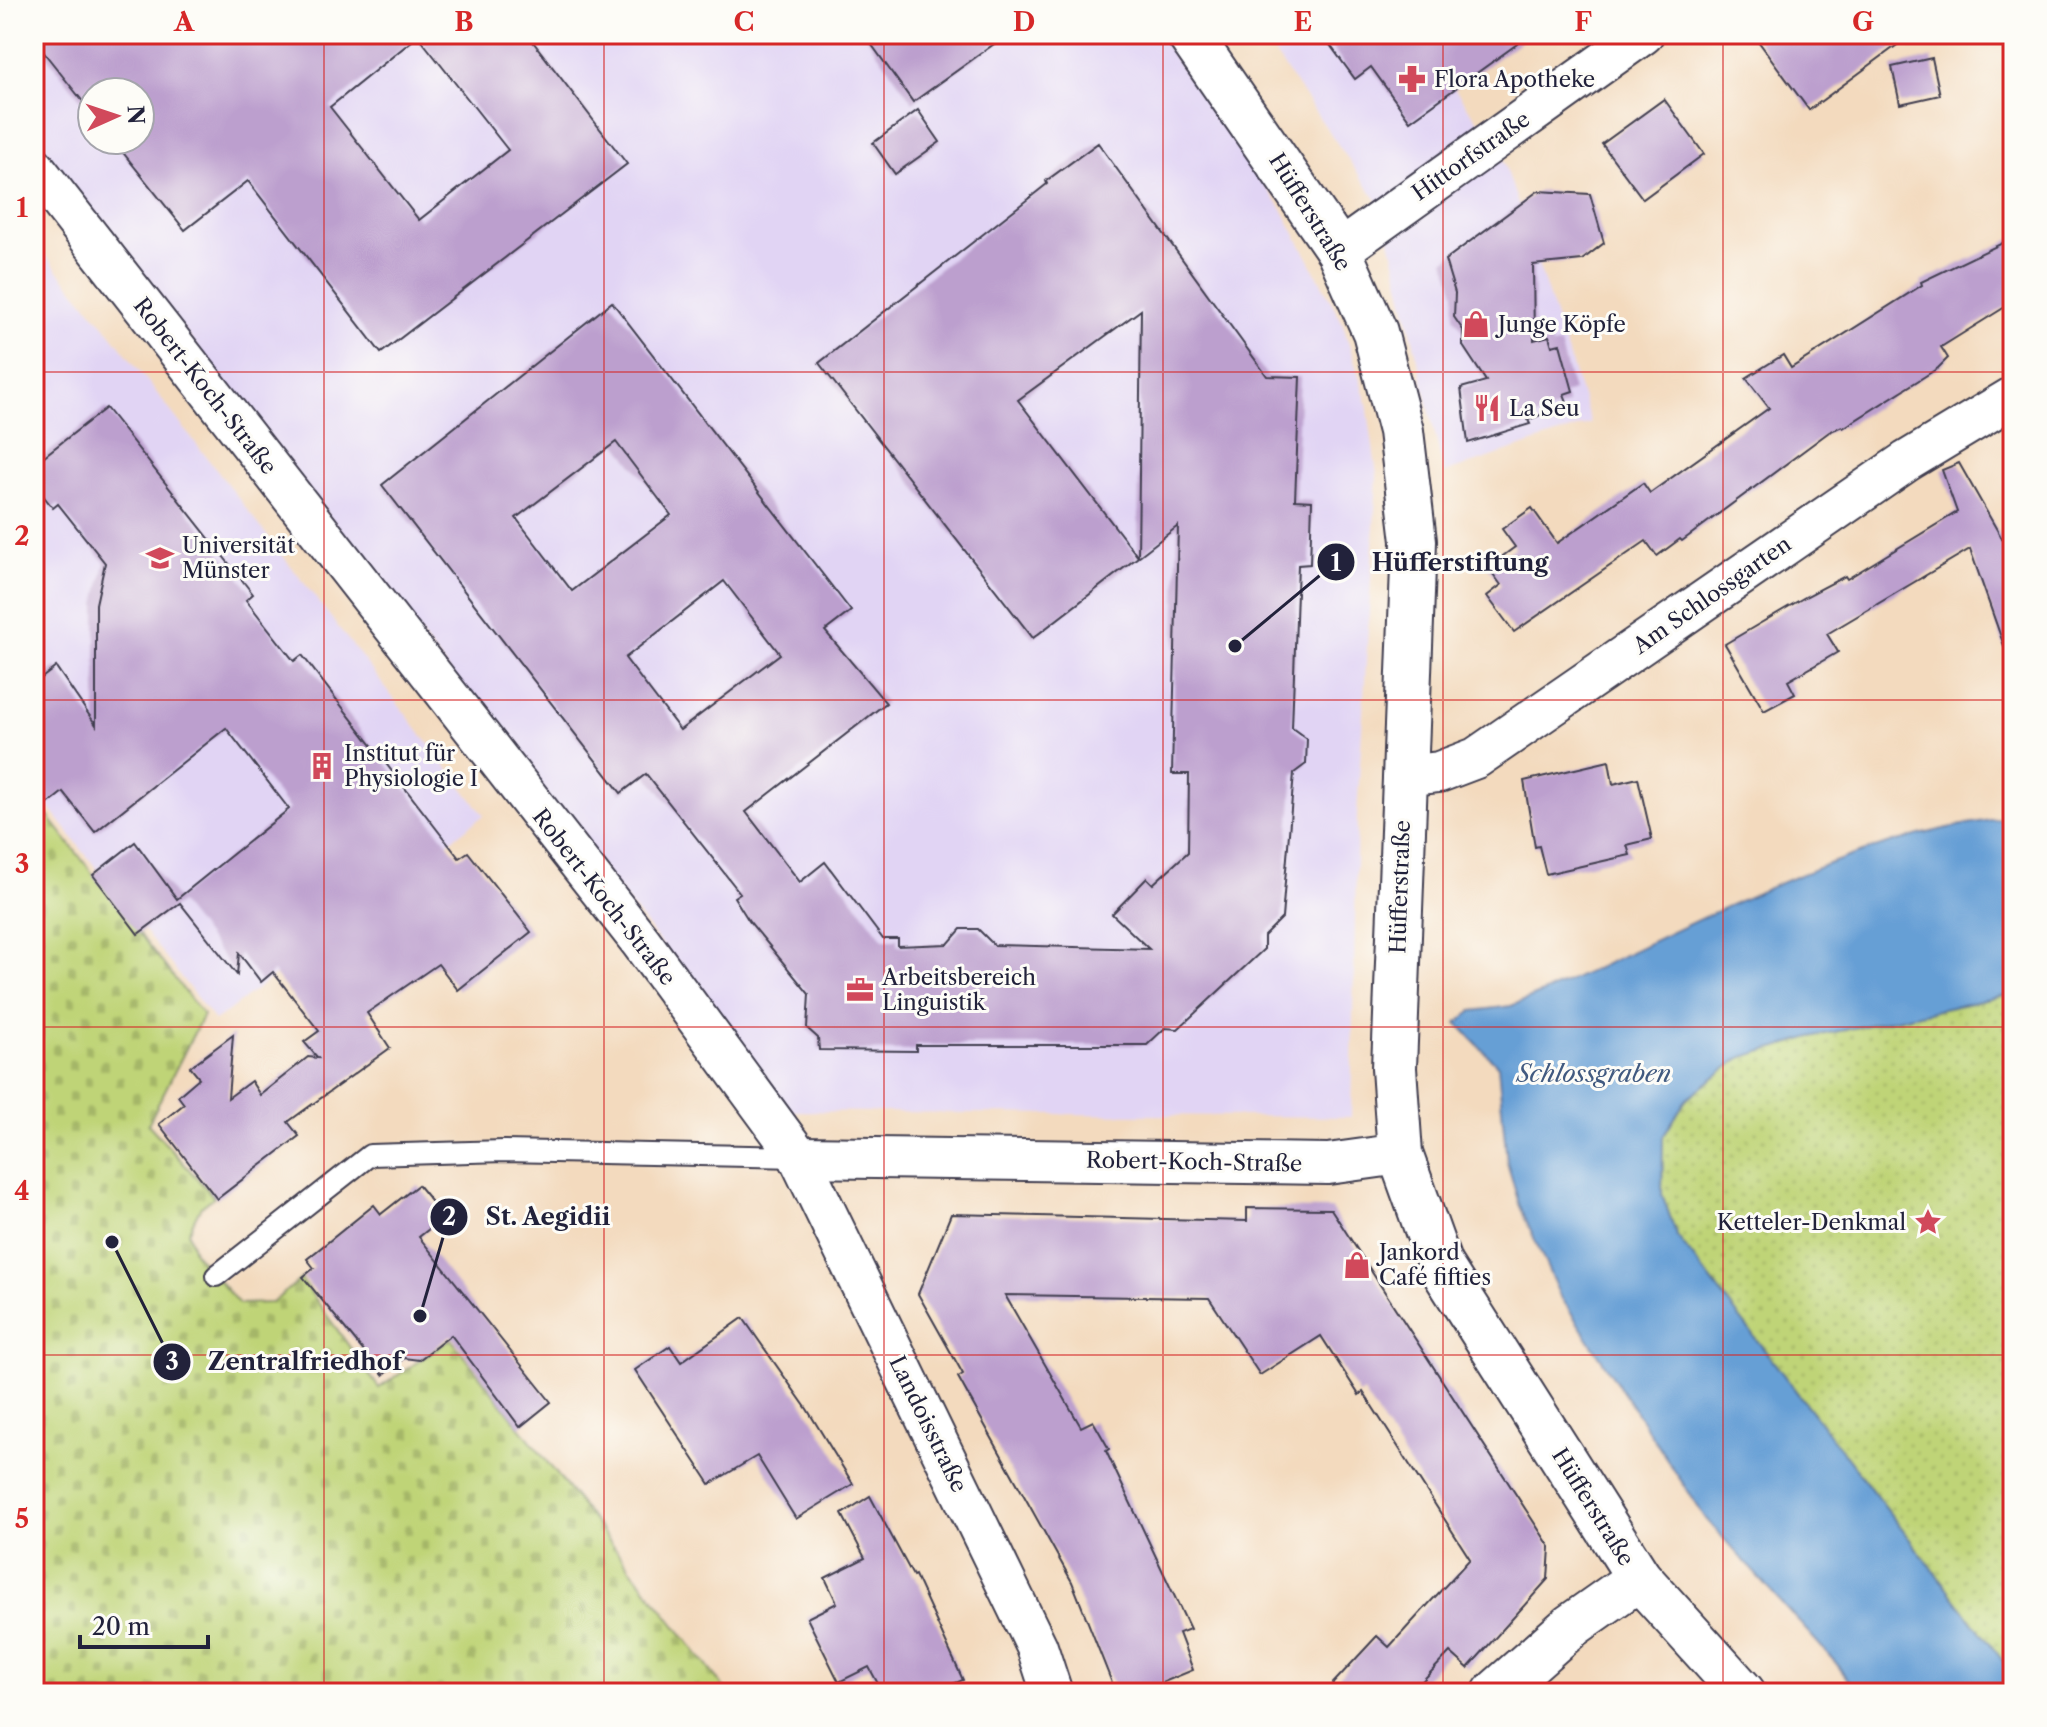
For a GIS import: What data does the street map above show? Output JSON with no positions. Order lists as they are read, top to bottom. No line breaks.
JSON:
{"streets":{"street":["Hittorfstraße","Hüfferstraße","Robert-Koch-Straße","Am Schlossgarten","Landoisstraße"]},"crossings":[["Hittorfstraße","Hüfferstraße"],["Hüfferstraße","Robert-Koch-Straße"],["Hüfferstraße","Am Schlossgarten"],["Robert-Koch-Straße","Landoisstraße"]],"water":["Schlossgraben"],"places":{"pharmacy":["Flora Apotheke"],"shop":["Junge Köpfe","Jankord Café fifties"],"restaurant":["La Seu"],"school or university":["Universität Münster"],"other":["Hüfferstiftung","Zentralfriedhof","St. Aegidii"],"building":["Institut für Physiologie I"],"office":["Arbeitsbereich Linguistik"],"place":["Ketteler-Denkmal"]},"scale_bar":"20 m","north":"right","grid":{"columns":["A","B","C","D","E","F","G"],"rows":["1","2","3","4","5"]}}
